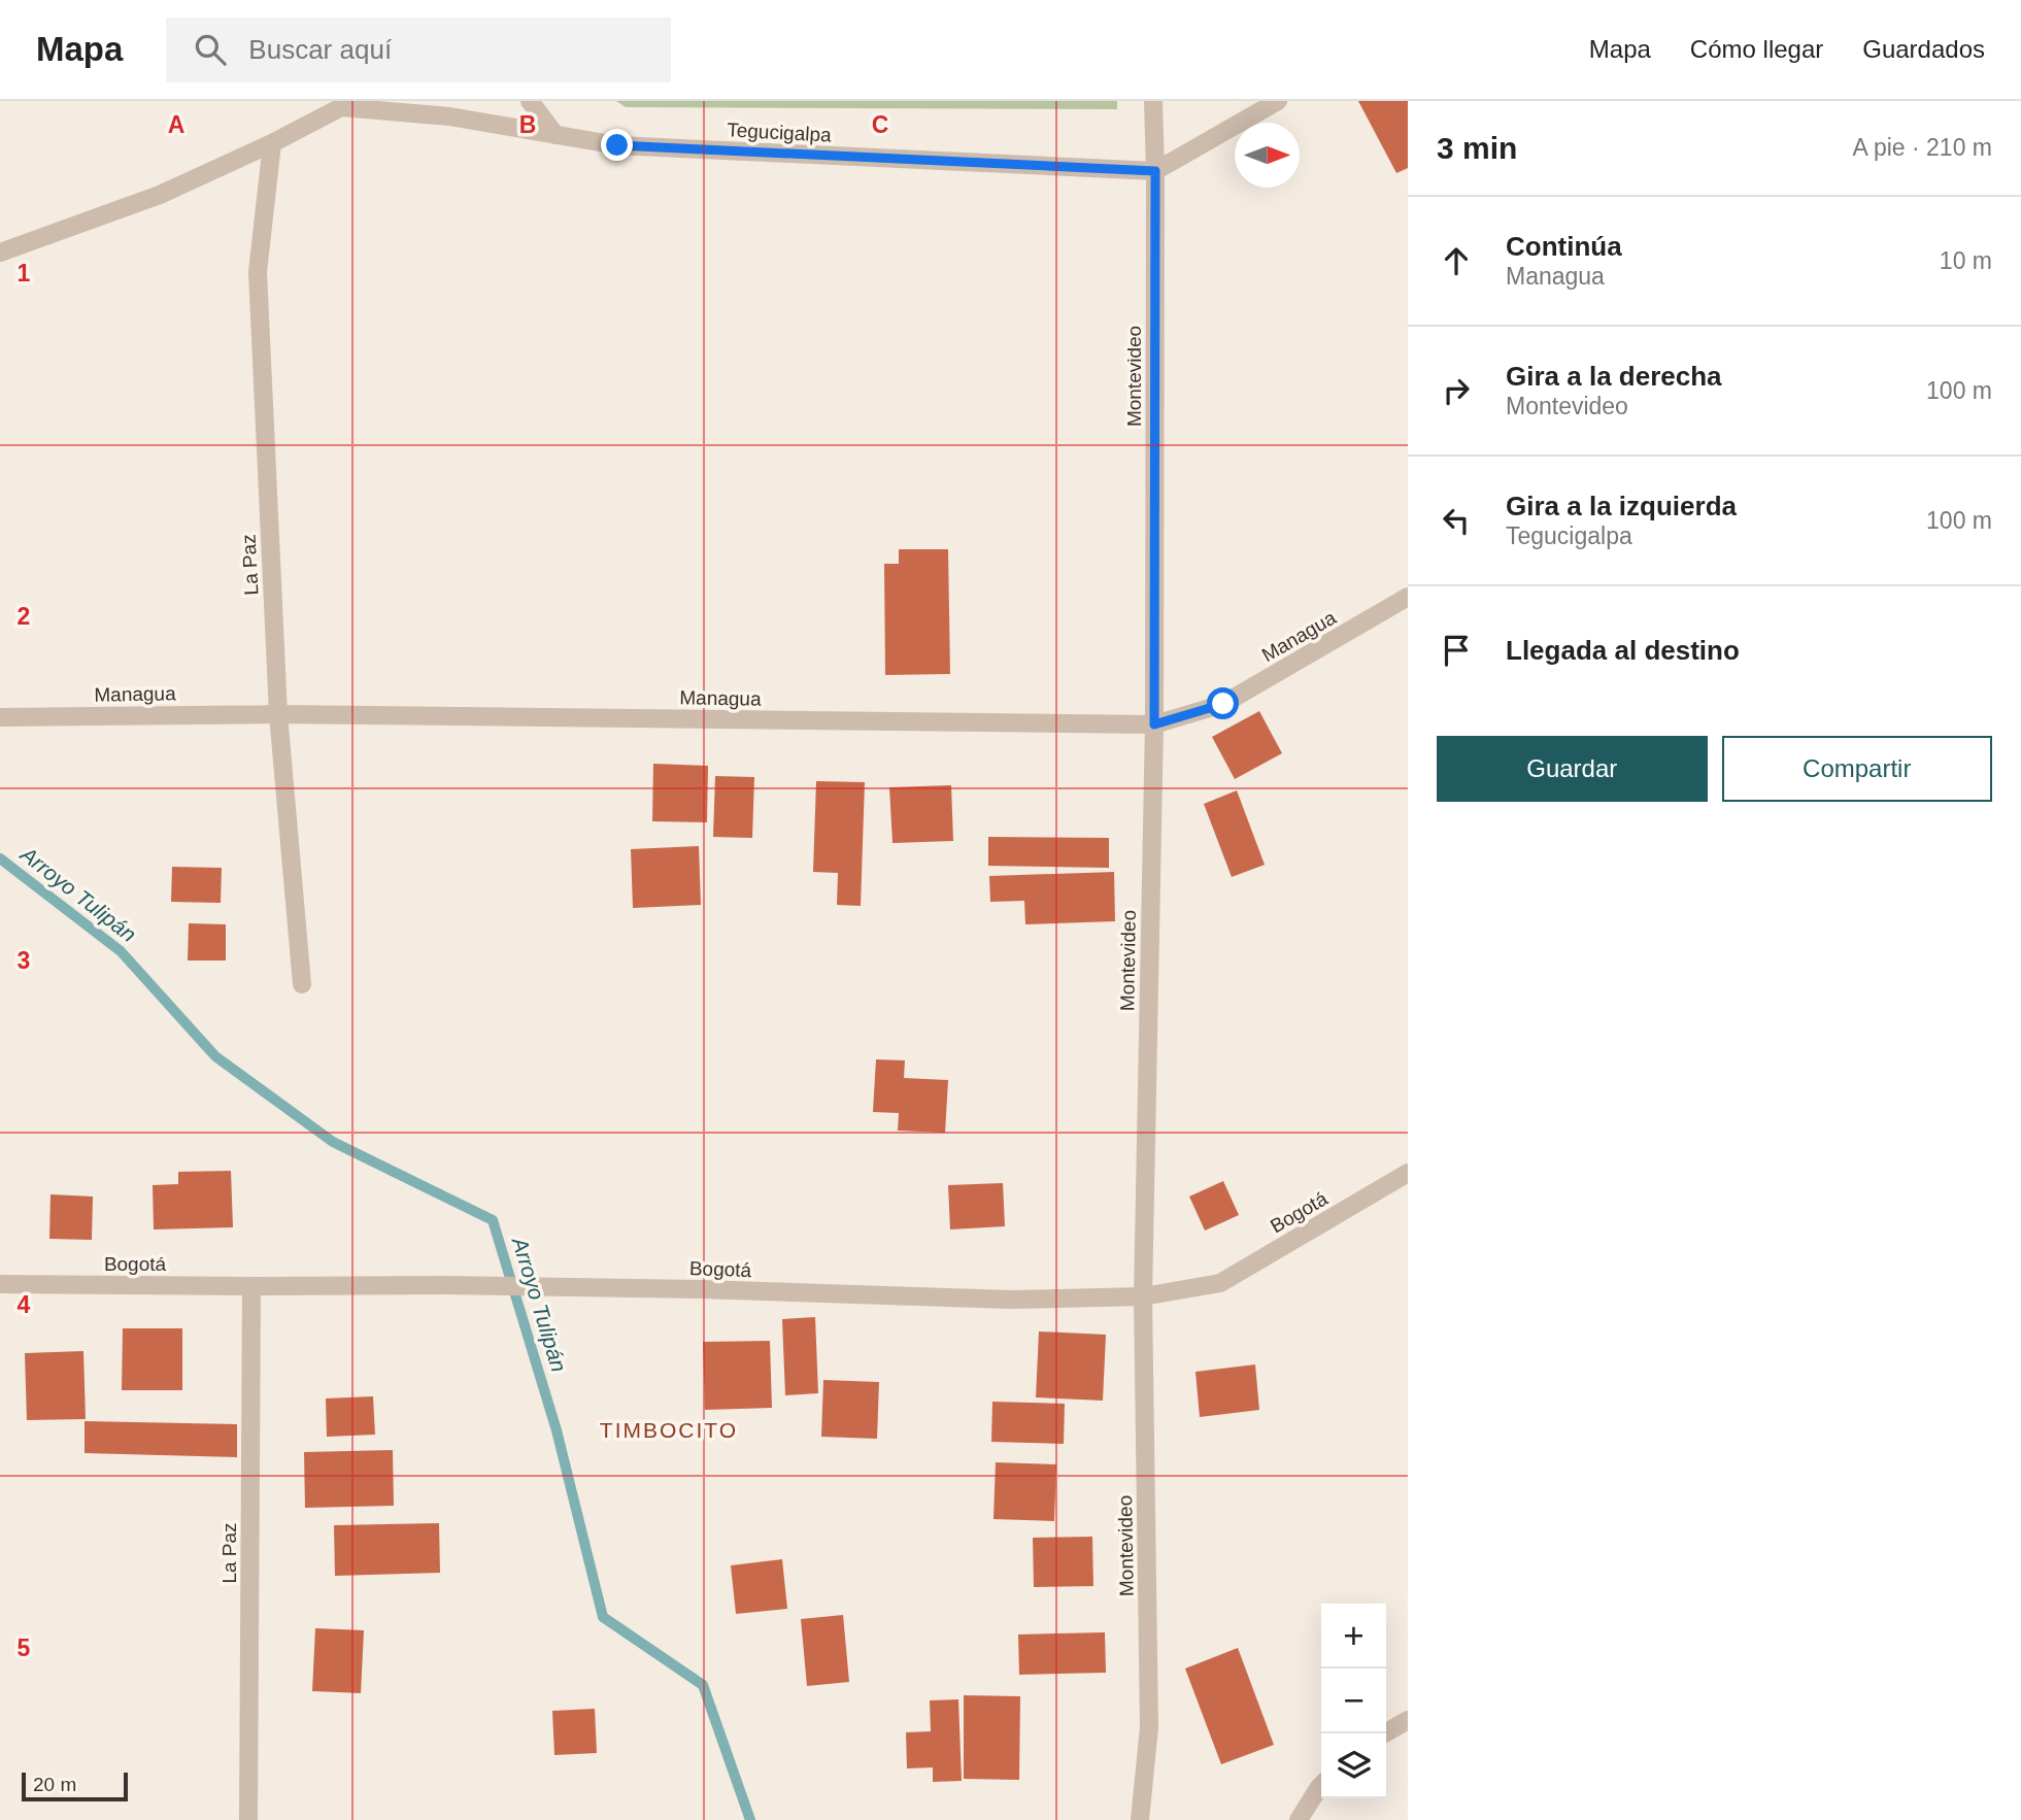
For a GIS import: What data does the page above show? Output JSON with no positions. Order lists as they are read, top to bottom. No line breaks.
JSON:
{"streets":{"street":["Tegucigalpa","Montevideo","La Paz","Managua","Bogotá"]},"crossings":[["Tegucigalpa","Montevideo"],["Tegucigalpa","La Paz"],["Montevideo","Managua"],["Montevideo","Bogotá"],["La Paz","Managua"],["La Paz","Bogotá"]],"districts":["TIMBOCITO"],"water":["Arroyo Tulipán"],"scale_bar":"20 m","north":"right","page":{"header":"Mapa","search":"Buscar aquí","nav":["Mapa","Cómo llegar","Guardados"],"heading":["3 min","A pie · 210 m"],"list":[["Continúa","Managua","10 m"],["Gira a la derecha","Montevideo","100 m"],["Gira a la izquierda","Tegucigalpa","100 m"],"Llegada al destino"],"buttons":["Guardar","Compartir"],"map_buttons":["+","−"],"scale":"20 m"},"grid":{"columns":["A","B","C"],"rows":["1","2","3","4","5"]}}
